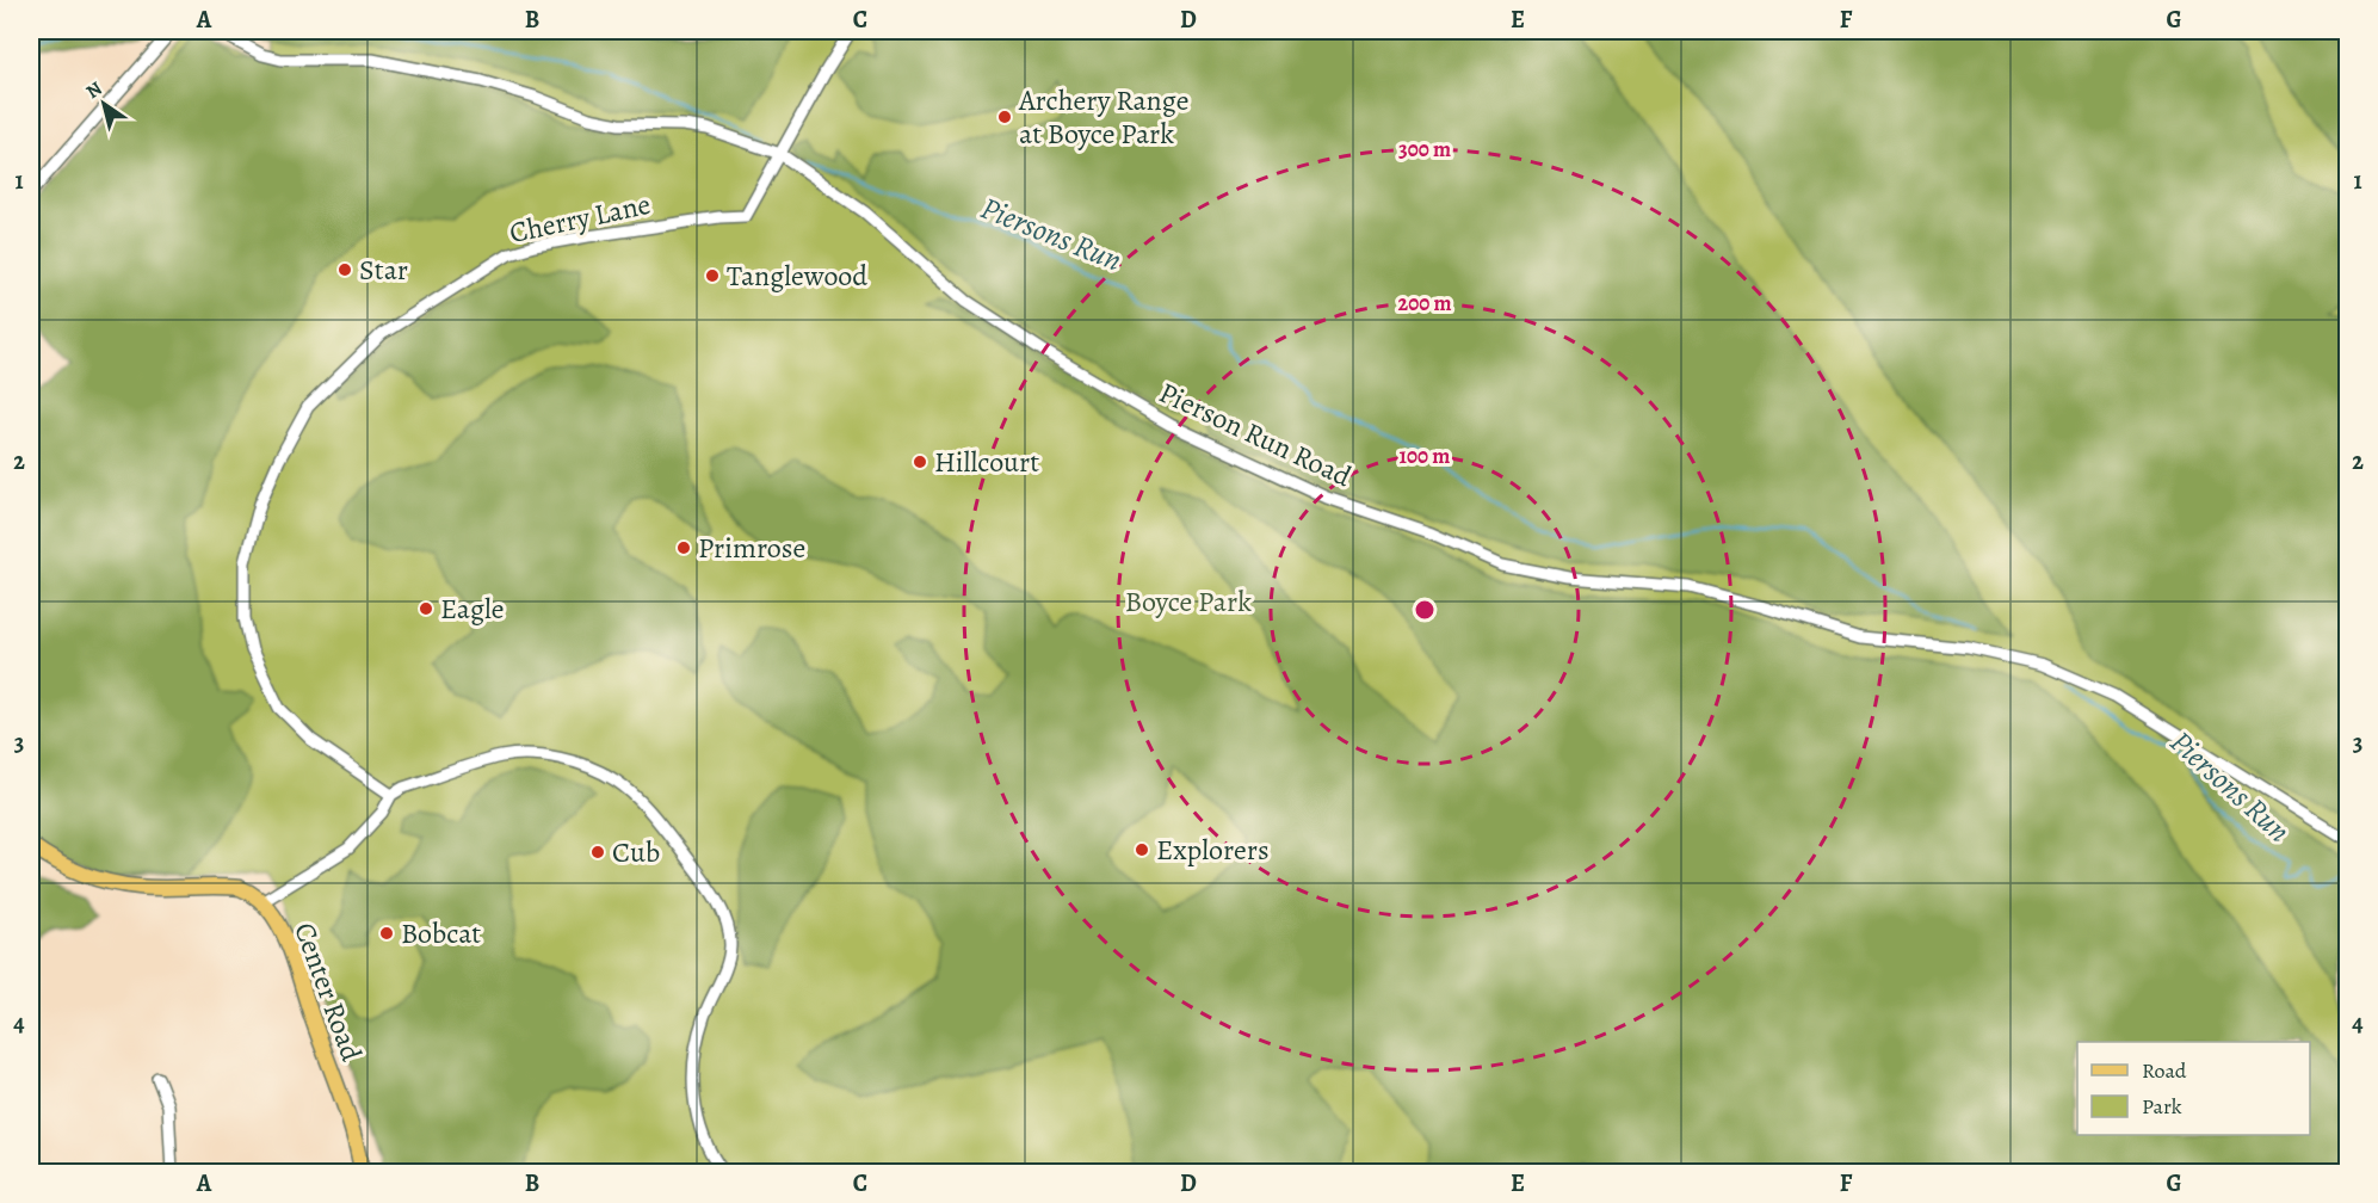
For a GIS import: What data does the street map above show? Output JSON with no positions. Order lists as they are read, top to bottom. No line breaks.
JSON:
{"streets":{"main road":["Center Road"],"street":["Cherry Lane","Pierson Run Road"]},"crossings":[["Cherry Lane","Pierson Run Road"]],"water":["Piersons Run"],"parks":["Boyce Park"],"places":["Archery Range at Boyce Park","Star","Tanglewood","Hillcourt","Primrose","Eagle","Explorers","Cub","Bobcat"],"legend":["Road","Park"],"north":"top left","grid":{"columns":["A","B","C","D","E","F","G"],"rows":["1","2","3","4"]},"rings":["300 m","200 m","100 m"]}
